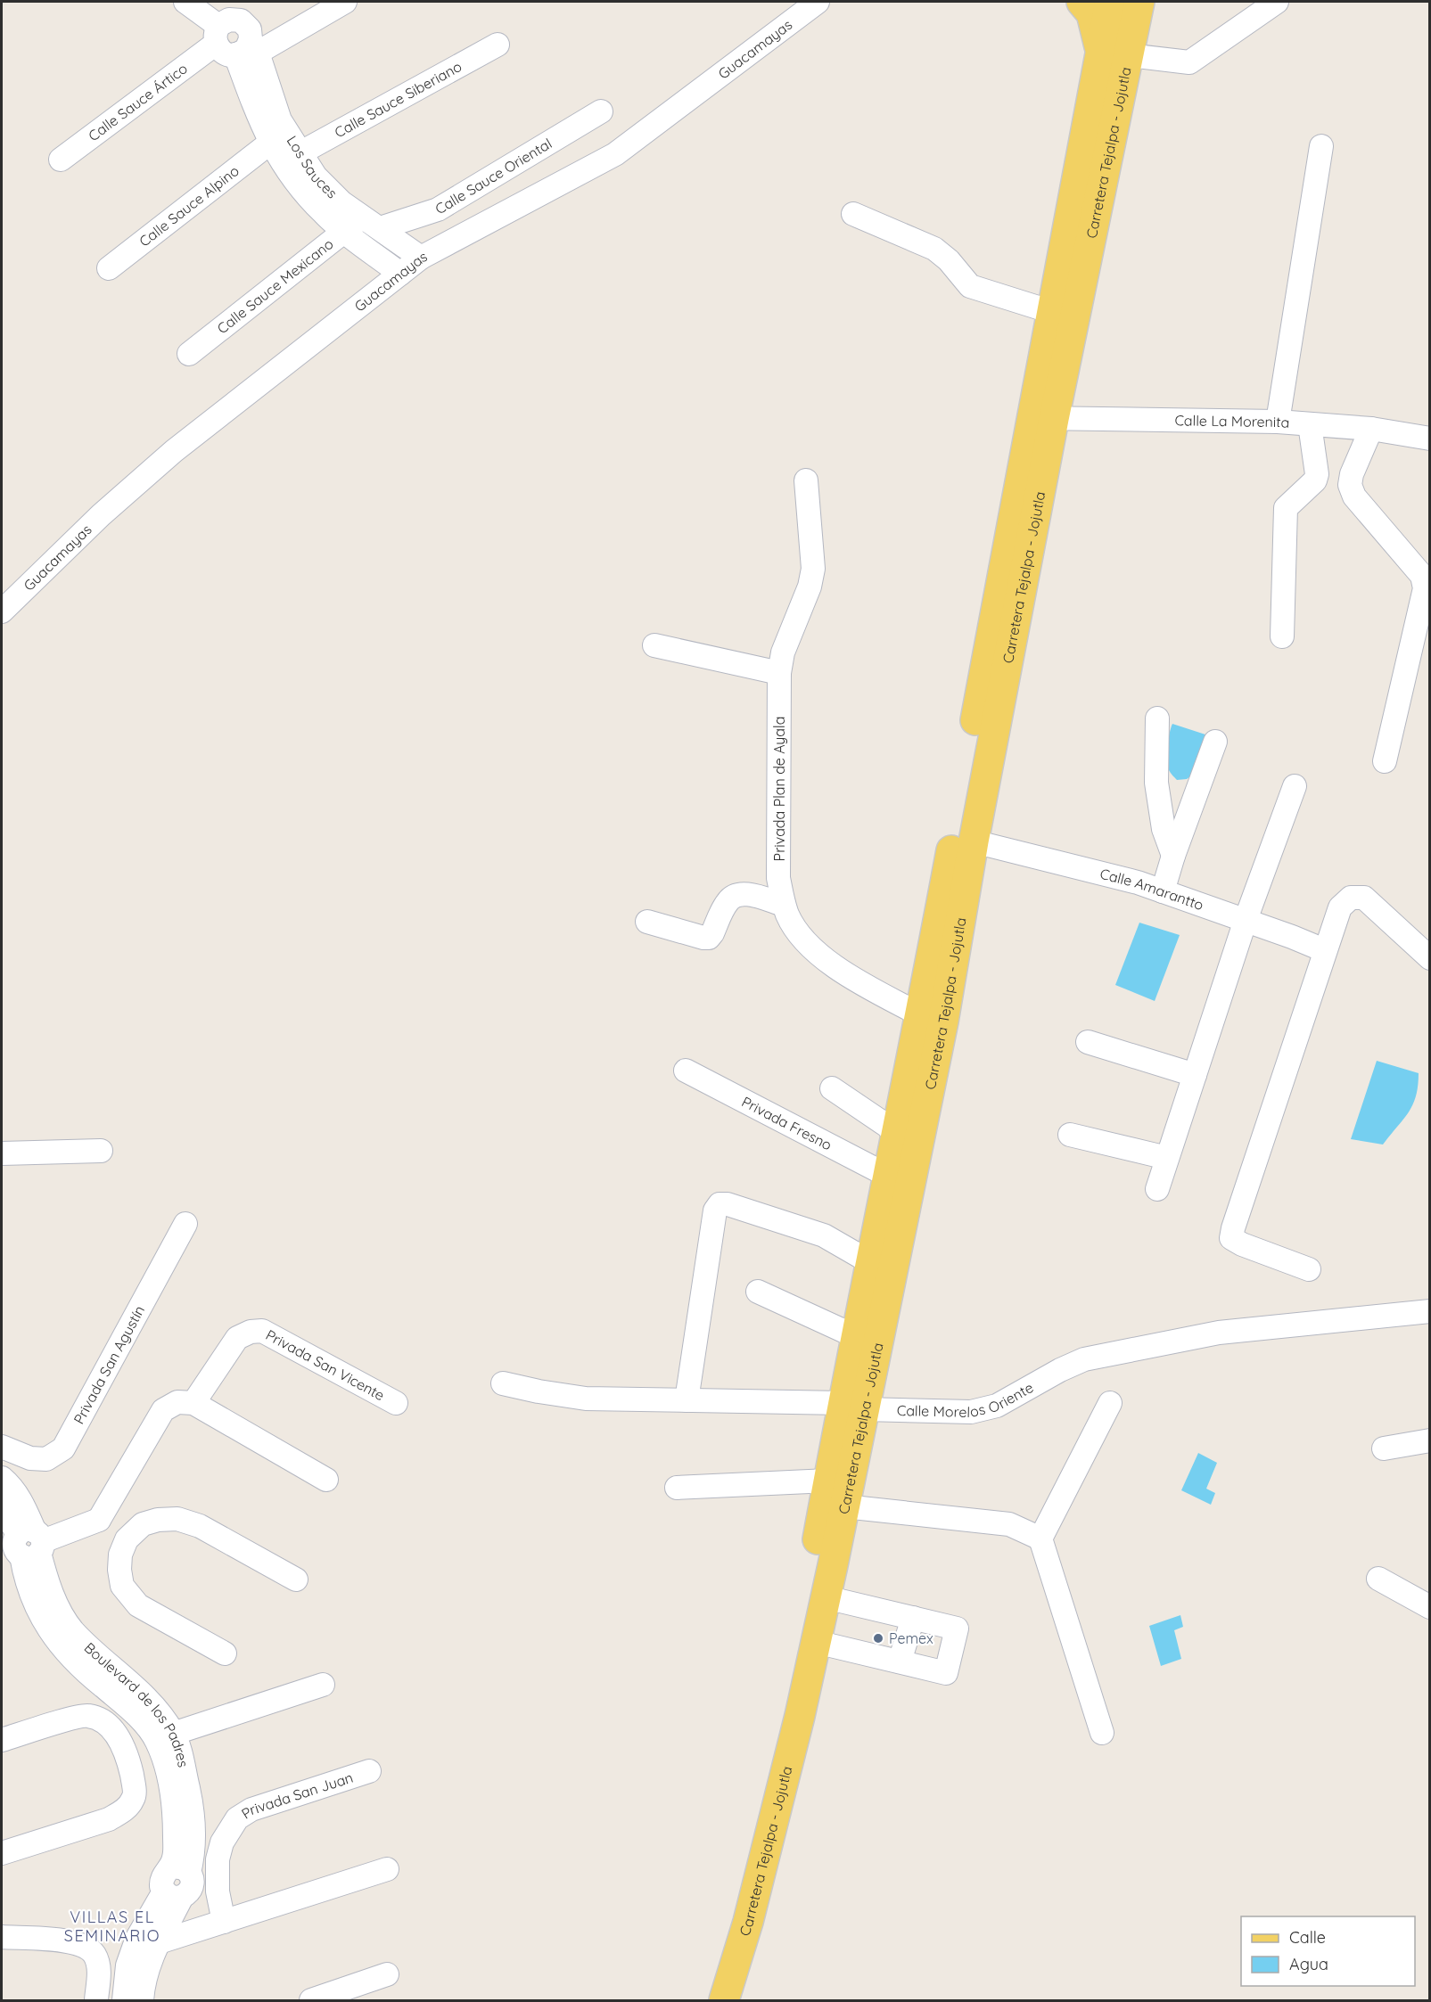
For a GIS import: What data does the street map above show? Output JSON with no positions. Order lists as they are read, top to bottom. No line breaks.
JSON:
{"streets":{"main road":["Carretera Tejalpa - Jojutla"],"street":["Guacamayas","Calle Sauce Siberiano","Calle Sauce Ártico","Los Sauces","Calle Sauce Oriental","Calle Sauce Alpino","Calle Sauce Mexicano","Calle La Morenita","Privada Plan de Ayala","Calle Amarantto","Privada Fresno","Privada San Agustín","Privada San Vicente","Calle Morelos Oriente","Boulevard de los Padres","Privada San Juan"]},"crossings":[["Guacamayas","Los Sauces"],["Calle Sauce Siberiano","Los Sauces"],["Calle Sauce Ártico","Los Sauces"],["Carretera Tejalpa - Jojutla","Calle La Morenita"],["Carretera Tejalpa - Jojutla","Privada Plan de Ayala"],["Carretera Tejalpa - Jojutla","Calle Amarantto"],["Carretera Tejalpa - Jojutla","Privada Fresno"],["Carretera Tejalpa - Jojutla","Calle Morelos Oriente"],["Los Sauces","Calle Sauce Oriental"],["Los Sauces","Calle Sauce Alpino"],["Los Sauces","Calle Sauce Mexicano"],["Calle Sauce Oriental","Calle Sauce Mexicano"]],"districts":["VILLAS EL SEMINARIO"],"places":["Pemex"],"legend":["Calle","Agua"]}
